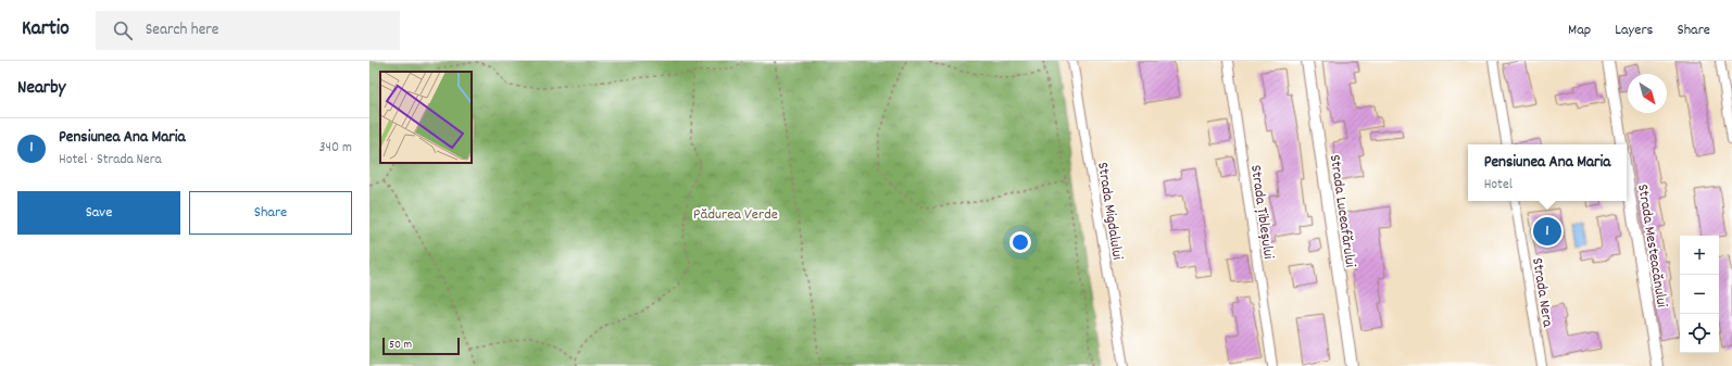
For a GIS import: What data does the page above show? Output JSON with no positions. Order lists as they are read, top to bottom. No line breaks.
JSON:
{"streets":{"street":["Strada Migdalului","Strada Luceafărului","Strada Țibleșului","Strada Mesteacănului","Strada Nera"]},"parks":["Pădurea Verde"],"scale_bar":"50 m","north":"bottom right","page":{"header":"Kartio","search":"Search here","nav":["Map","Layers","Share"],"heading":"Nearby","list":[{"mark":"1","name":"Pensiunea Ana Maria","note":"Hotel · Strada Nera","value":"340 m"}],"popup":["Pensiunea Ana Maria","Hotel"],"buttons":["Save","Share"],"pins":"1","map_buttons":["+","−"],"scale":"50 m"}}
